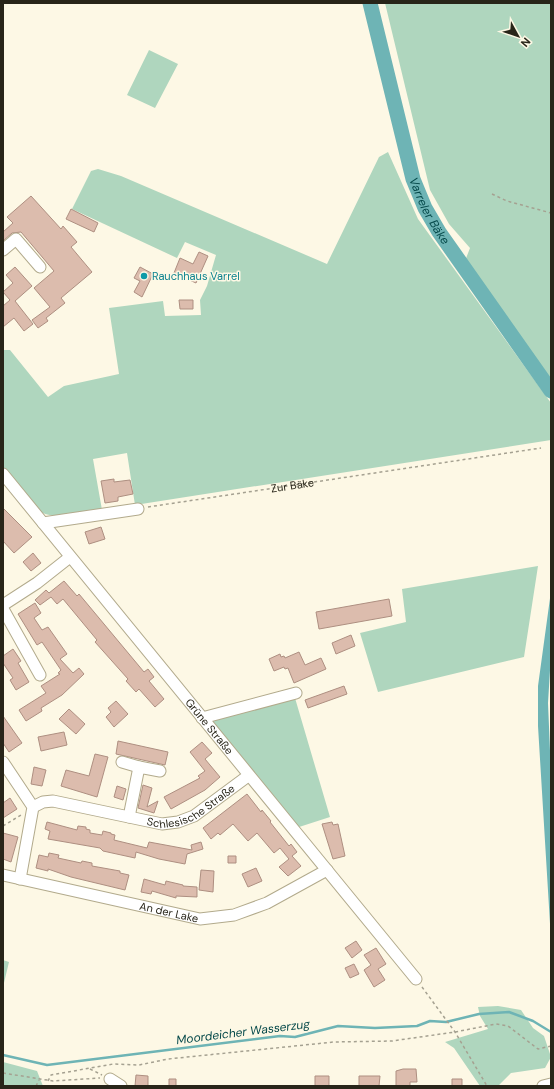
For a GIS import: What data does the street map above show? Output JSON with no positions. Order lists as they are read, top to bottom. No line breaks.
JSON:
{"streets":{"street":["Grüne Straße","Schlesische Straße","An der Lake"],"path":["Zur Bäke"]},"crossings":[["Grüne Straße","Schlesische Straße"],["Grüne Straße","An der Lake"]],"water":["Varreler Bäke","Moordeicher Wasserzug"],"places":["Rauchhaus Varrel"],"north":"bottom right"}
